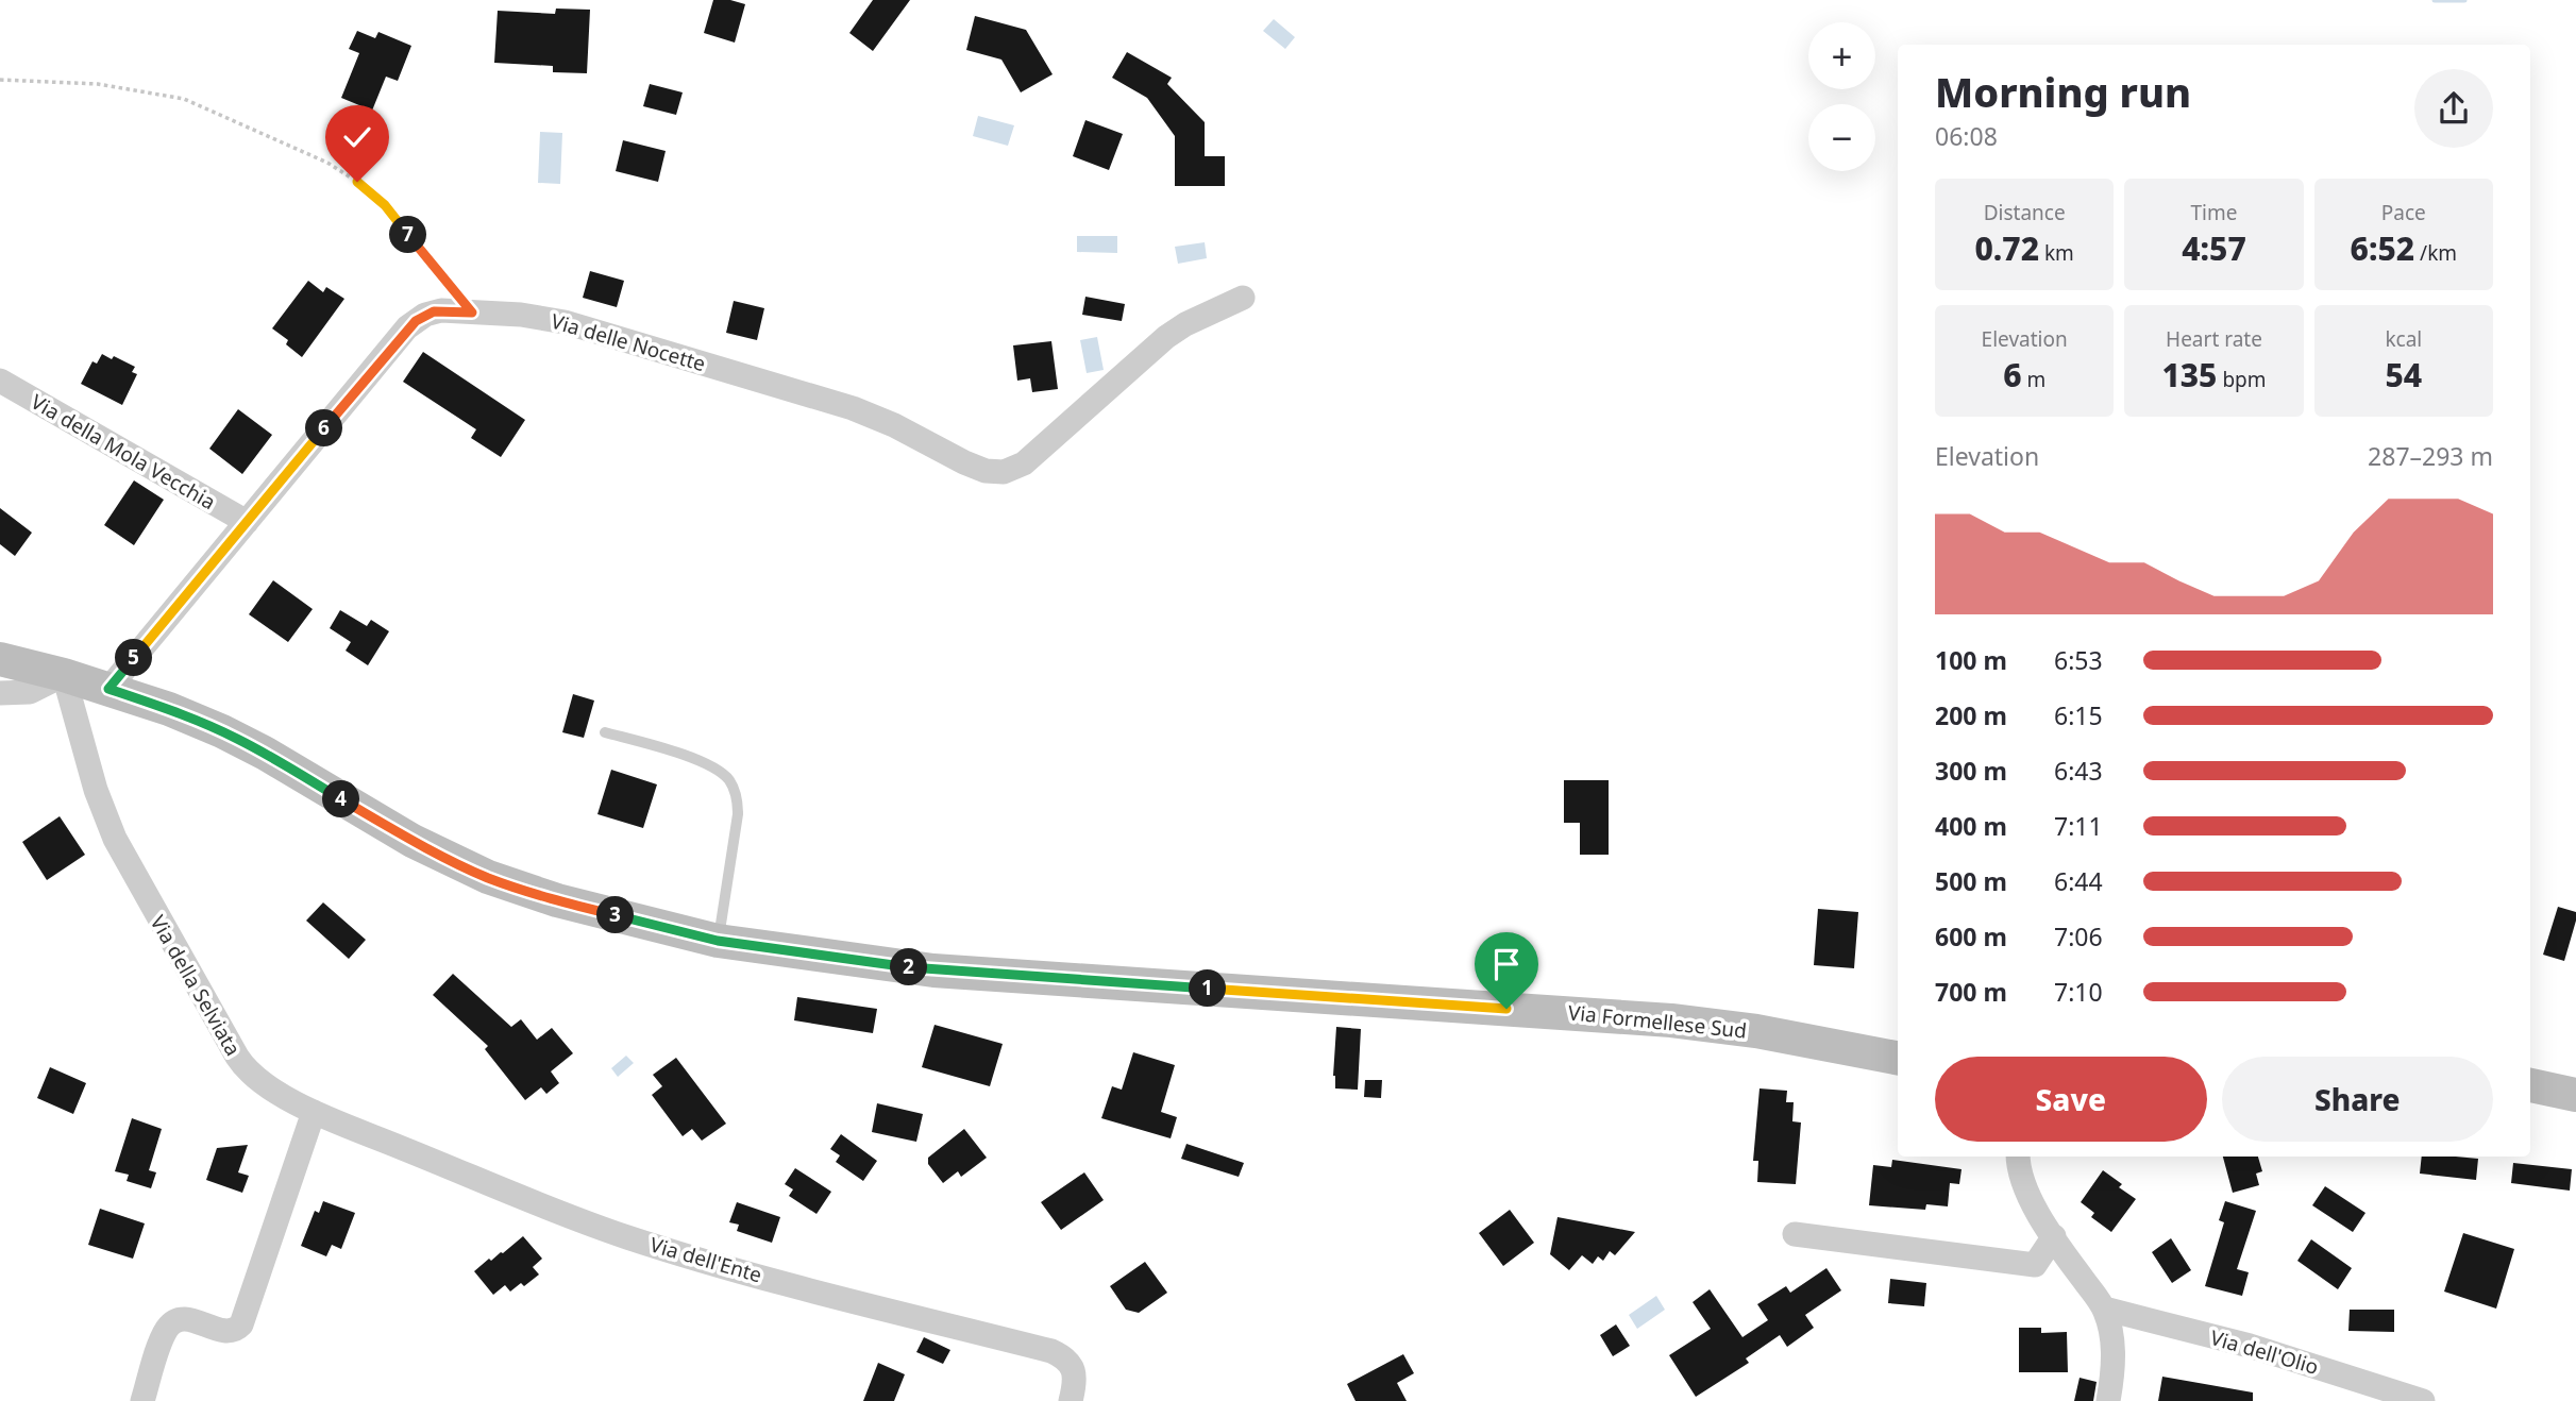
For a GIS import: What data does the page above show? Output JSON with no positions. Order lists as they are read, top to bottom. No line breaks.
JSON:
{"streets":{"street":["Via delle Nocette","Via della Mola Vecchia","Via della Selviata","Via Formellese Sud","Via dell'Ente","Via dell'Olio"]},"crossings":[["Via delle Nocette","Via della Mola Vecchia"],["Via delle Nocette","Via Formellese Sud"],["Via della Selviata","Via Formellese Sud"],["Via della Selviata","Via dell'Ente"]],"page":{"map_buttons":["+","−"],"heading":["Morning run","06:08"],"stats":[["Distance","0.72 km"],["Time","4:57"],["Pace","6:52 /km"],["Elevation","6 m"],["Heart rate","135 bpm"],["kcal","54"]],"pins":["7","6","5","4","3","2","1"],"chart":["Elevation","287–293 m"],"list":[{"name":"100 m","note":"6:53"},{"name":"200 m","note":"6:15"},{"name":"300 m","note":"6:43"},{"name":"400 m","note":"7:11"},{"name":"500 m","note":"6:44"},{"name":"600 m","note":"7:06"},{"name":"700 m","note":"7:10"}],"buttons":["Save","Share"]}}
